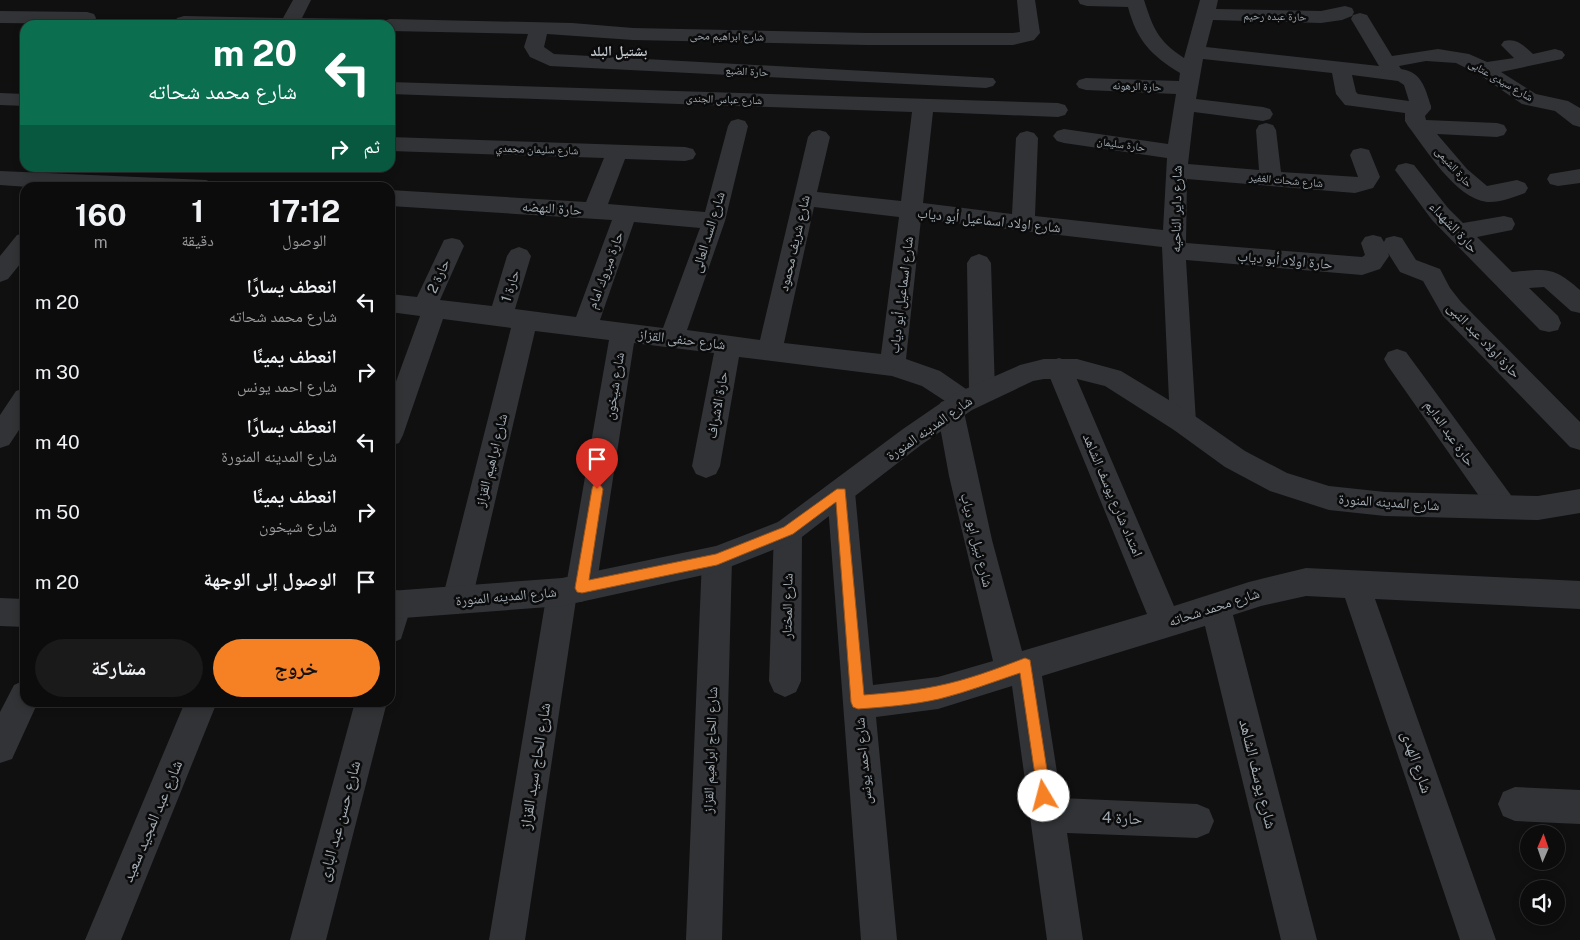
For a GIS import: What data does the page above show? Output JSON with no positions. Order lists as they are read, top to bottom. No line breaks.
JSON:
{"streets":{"street":["حارة عبده رحيم","شارع ابراهيم محى","حارة الضبع","شارع سيدى عتابى","حارة الرهونه","شارع عباس الجندى","حارة سليمان","شارع سليمان محمدي","حارة الشيمى","شارع شحات الغفير","حارة النهضه","شارع داير الناحيه","شارع اولاد اسماعيل أبو دياب","حارة الشهداء","شارع السد العالى","شارع شريف محمود","حارة اولاد أبو دياب","حارة مبروك امام","حارة 2","حارة 1","شارع اسماعيل أبو دياب","شارع حنفى القزاز","حارة اولاد عبد النبى","شارع شيخون","حارة الاشراف","شارع المدينه المنورة","حارة عبد الدايم","شارع ابراهيم القزاز","امتداد شارع يوسف الشاهد","شارع نبيل ابو دياب","شارع المختار","شارع محمد شحاته","شارع الحاج ابراهيم القزاز","شارع احمد يونس","شارع الهدى","شارع الحاج سيد القزاز","شارع يوسف الشاهد","حارة 4","شارع عبد المجيد سعيد","شارع حسن عبد البارى"]},"crossings":[["حارة عبده رحيم","حارة الشيمى"],["حارة عبده رحيم","شارع داير الناحيه"],["شارع ابراهيم محى","حارة الضبع"],["شارع سيدى عتابى","حارة الرهونه"],["شارع سيدى عتابى","حارة الشيمى"],["شارع سيدى عتابى","شارع داير الناحيه"],["حارة الرهونه","شارع داير الناحيه"],["شارع عباس الجندى","شارع اسماعيل أبو دياب"],["حارة سليمان","شارع شحات الغفير"],["حارة سليمان","شارع داير الناحيه"],["شارع شحات الغفير","شارع داير الناحيه"],["حارة النهضه","شارع السد العالى"],["حارة النهضه","حارة مبروك امام"],["شارع داير الناحيه","شارع اولاد اسماعيل أبو دياب"],["شارع داير الناحيه","حارة اولاد أبو دياب"],["شارع داير الناحيه","شارع المدينه المنورة"],["شارع اولاد اسماعيل أبو دياب","شارع شريف محمود"],["شارع اولاد اسماعيل أبو دياب","حارة اولاد أبو دياب"],["شارع اولاد اسماعيل أبو دياب","شارع اسماعيل أبو دياب"],["شارع السد العالى","شارع حنفى القزاز"],["شارع شريف محمود","شارع حنفى القزاز"],["حارة اولاد أبو دياب","حارة اولاد عبد النبى"],["حارة مبروك امام","شارع حنفى القزاز"],["حارة 2","شارع حنفى القزاز"],["حارة 1","شارع حنفى القزاز"],["حارة 1","شارع ابراهيم القزاز"],["شارع اسماعيل أبو دياب","شارع حنفى القزاز"],["شارع حنفى القزاز","شارع شيخون"],["شارع حنفى القزاز","حارة الاشراف"],["شارع حنفى القزاز","شارع المدينه المنورة"],["شارع حنفى القزاز","شارع ابراهيم القزاز"],["شارع حنفى القزاز","شارع نبيل ابو دياب"],["شارع شيخون","شارع المدينه المنورة"],["شارع شيخون","شارع الحاج سيد القزاز"],["شارع المدينه المنورة","حارة عبد الدايم"],["شارع المدينه المنورة","شارع ابراهيم القزاز"],["شارع المدينه المنورة","امتداد شارع يوسف الشاهد"],["شارع المدينه المنورة","شارع نبيل ابو دياب"],["شارع المدينه المنورة","شارع المختار"],["شارع المدينه المنورة","شارع الحاج ابراهيم القزاز"],["شارع المدينه المنورة","شارع احمد يونس"],["شارع المدينه المنورة","شارع الحاج سيد القزاز"],["امتداد شارع يوسف الشاهد","شارع محمد شحاته"],["شارع نبيل ابو دياب","شارع محمد شحاته"],["شارع نبيل ابو دياب","حارة 4"],["شارع محمد شحاته","شارع احمد يونس"],["شارع محمد شحاته","شارع الهدى"],["شارع محمد شحاته","شارع يوسف الشاهد"]],"districts":["بشتيل البلد"],"north":"top","page":{"turn":["20 m","شارع محمد شحاته"],"then":"ثم","eta":["17:12","الوصول","1","دقيقة","160","m"],"list":[{"name":"انعطف يسارًا","note":"شارع محمد شحاته","value":"20 m"},{"name":"انعطف يمينًا","note":"شارع احمد يونس","value":"30 m"},{"name":"انعطف يسارًا","note":"شارع المدينه المنورة","value":"40 m"},{"name":"انعطف يمينًا","note":"شارع شيخون","value":"50 m"},{"name":"الوصول إلى الوجهة","value":"20 m"}],"buttons":["خروج","مشاركة"]}}
